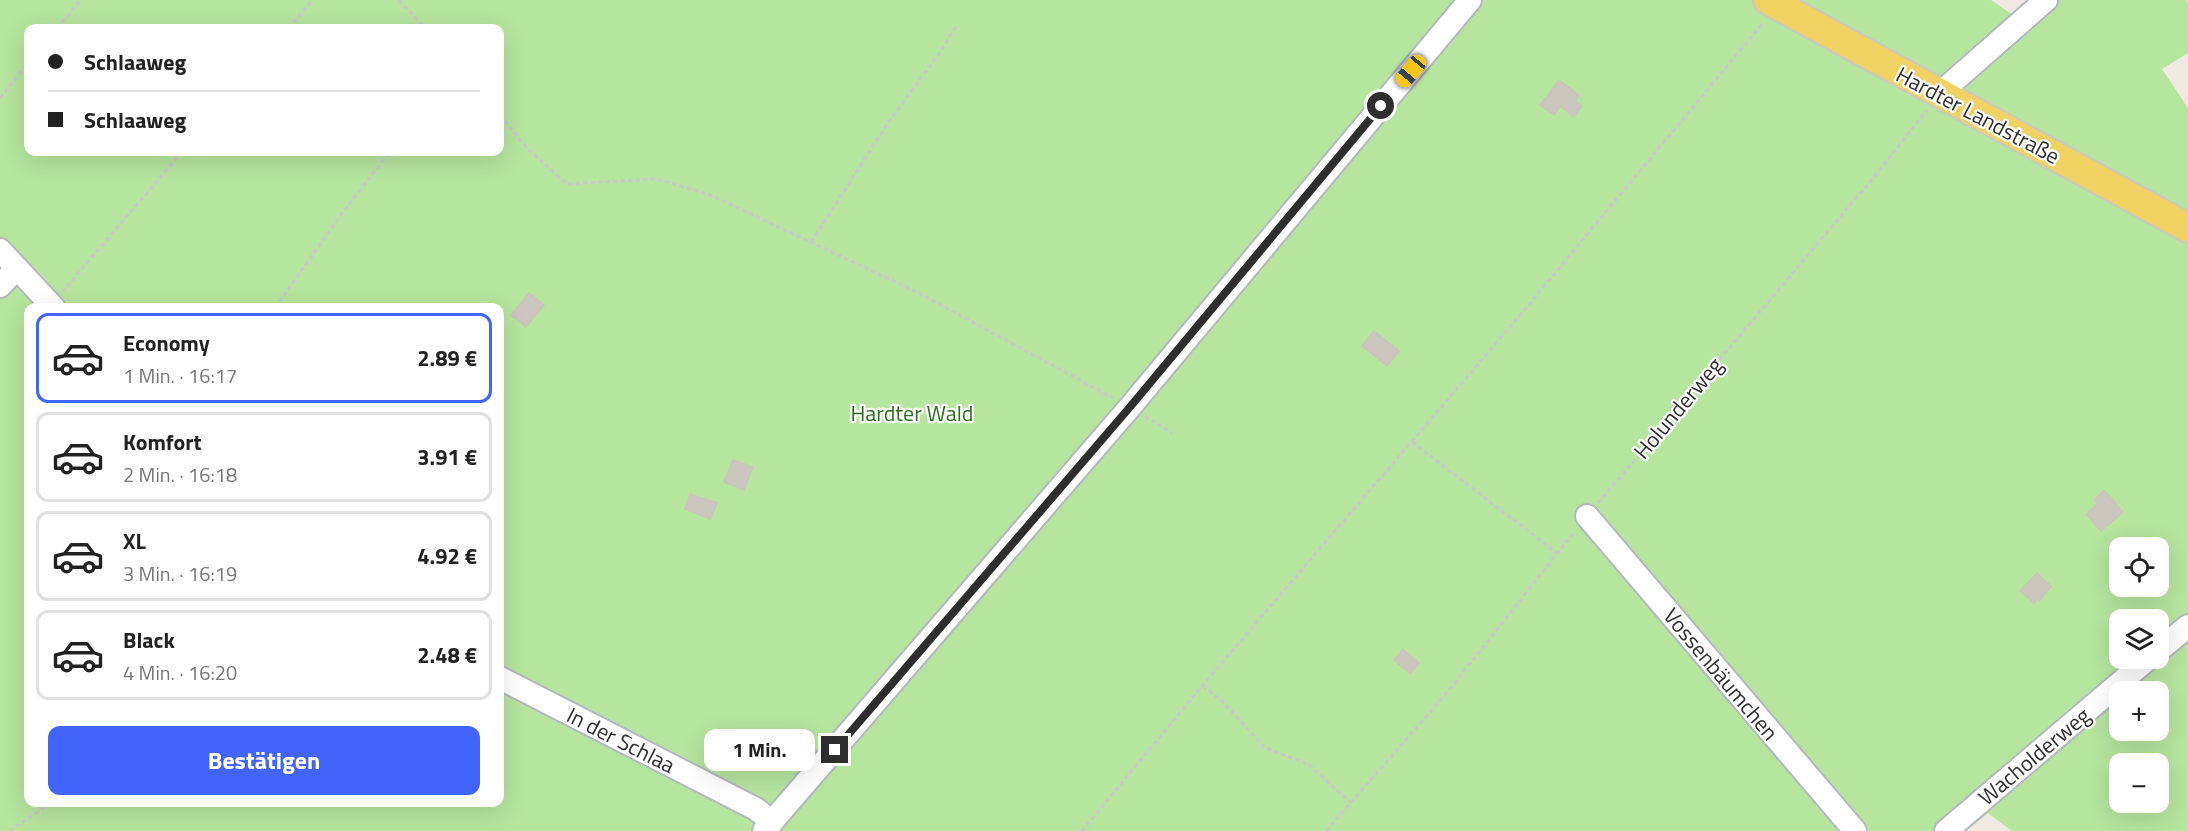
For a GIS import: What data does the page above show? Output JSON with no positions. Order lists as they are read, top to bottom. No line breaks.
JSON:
{"streets":{"main road":["Hardter Landstraße"],"street":["Vossenbäumchen","In der Schlaa","Wacholderweg"],"path":["Holunderweg"]},"crossings":[["Hardter Landstraße","Holunderweg"],["Holunderweg","Vossenbäumchen"]],"parks":["Hardter Wald"],"page":{"banner":["Schlaaweg","Schlaaweg"],"list":[{"name":"Economy","note":"1 Min. · 16:17","value":"2.89 €"},{"name":"Komfort","note":"2 Min. · 16:18","value":"3.91 €"},{"name":"XL","note":"3 Min. · 16:19","value":"4.92 €"},{"name":"Black","note":"4 Min. · 16:20","value":"2.48 €"}],"map_buttons":["+","−"],"buttons":"Bestätigen","bubble":"1 Min."}}
